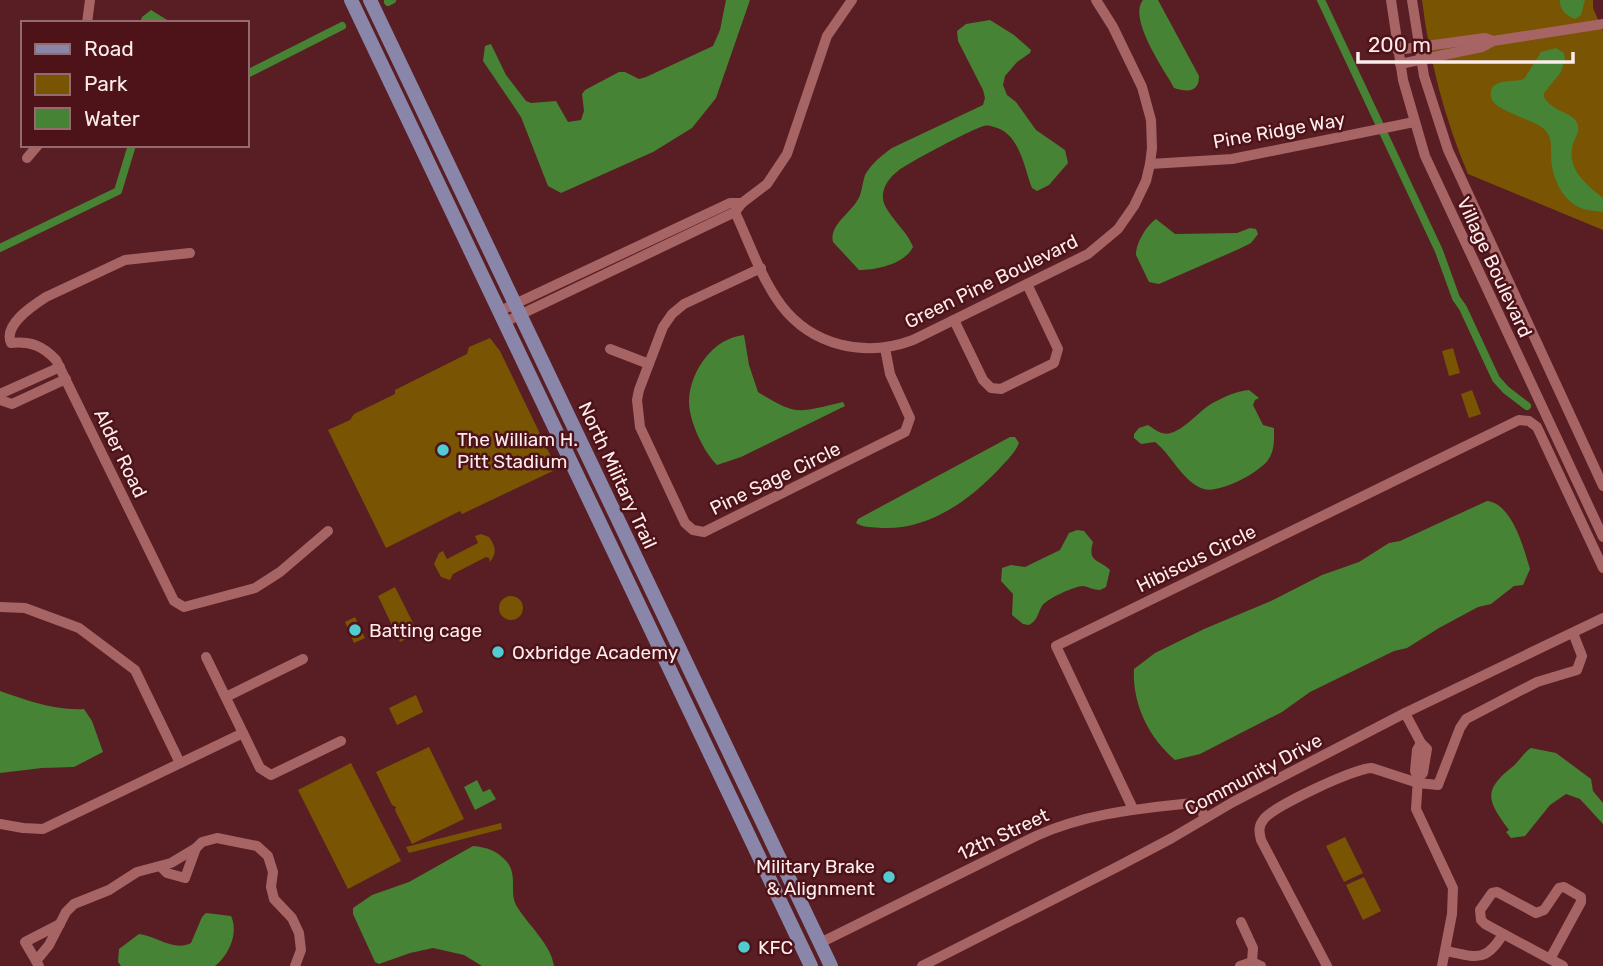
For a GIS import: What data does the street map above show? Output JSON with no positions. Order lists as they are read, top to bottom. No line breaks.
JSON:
{"streets":{"main road":["North Military Trail"],"street":["Pine Ridge Way","Village Boulevard","Green Pine Boulevard","Alder Road","Pine Sage Circle","Hibiscus Circle","Community Drive","12th Street"]},"crossings":[["Pine Ridge Way","Village Boulevard"],["Pine Ridge Way","Green Pine Boulevard"],["Green Pine Boulevard","Pine Sage Circle"],["North Military Trail","12th Street"],["Hibiscus Circle","12th Street"],["Community Drive","12th Street"]],"places":["The William H. Pitt Stadium","Batting cage","Oxbridge Academy","Military Brake & Alignment","KFC"],"legend":["Road","Park","Water"],"scale_bar":"200 m"}
